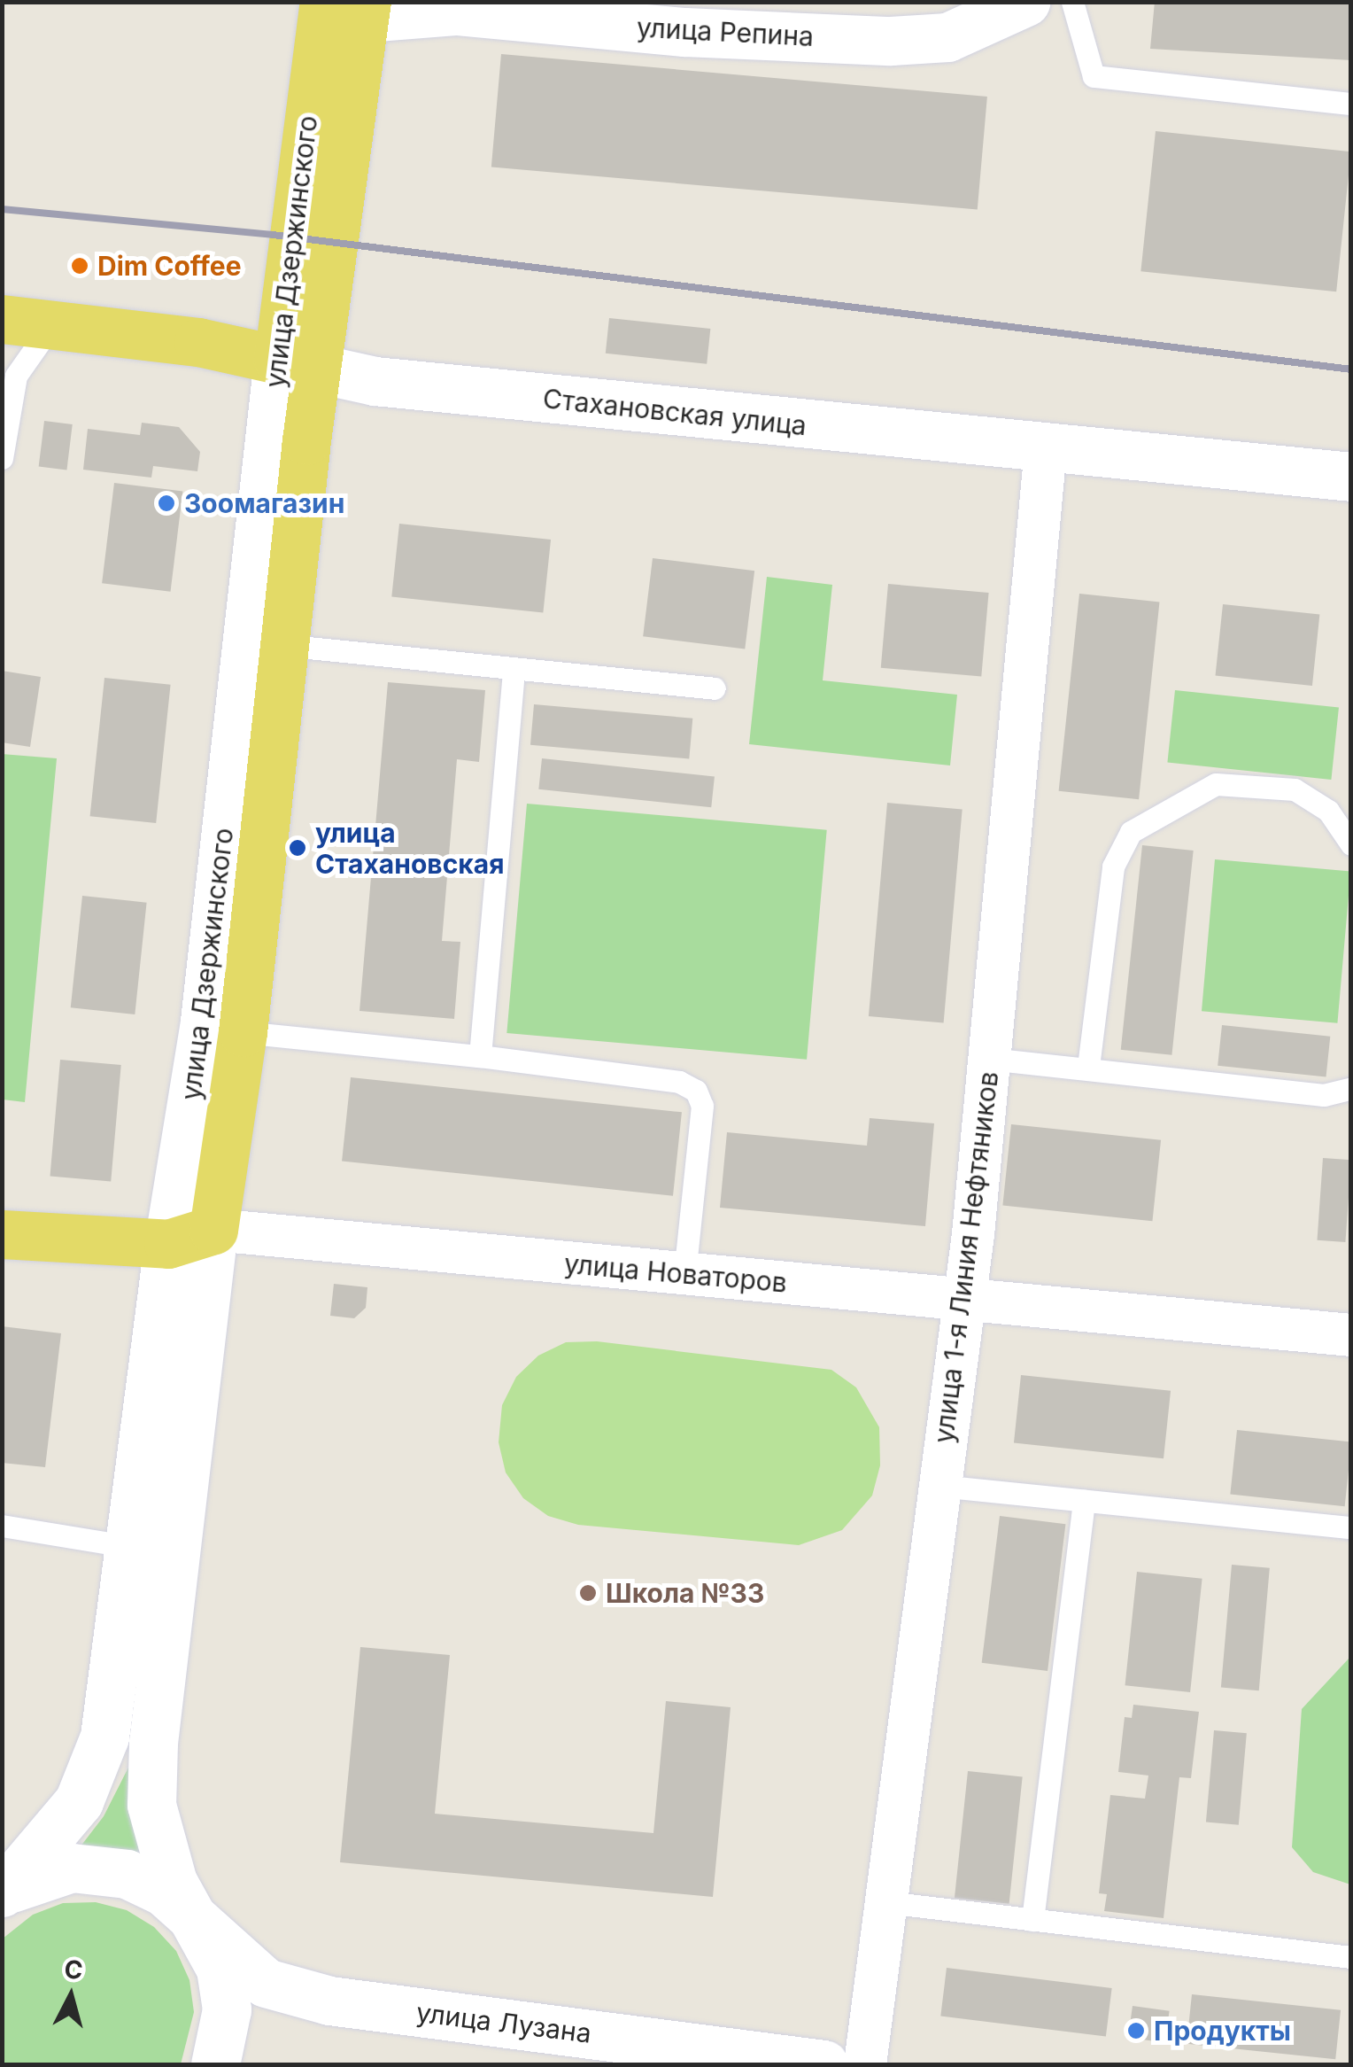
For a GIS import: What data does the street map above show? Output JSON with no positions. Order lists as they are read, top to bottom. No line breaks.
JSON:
{"streets":{"main road":["улица Репина","улица Дзержинского","Стахановская улица","улица Новаторов","улица Лузана"],"street":["улица 1-я Линия Нефтяников"]},"crossings":[["улица Репина","улица Дзержинского"],["улица Дзержинского","Стахановская улица"],["улица Дзержинского","улица Новаторов"],["улица Дзержинского","улица Лузана"],["Стахановская улица","улица 1-я Линия Нефтяников"],["улица 1-я Линия Нефтяников","улица Новаторов"]],"places":["Dim Coffee","Зоомагазин","улица Стахановская","Школа №33","Продукты"],"north":"top"}
